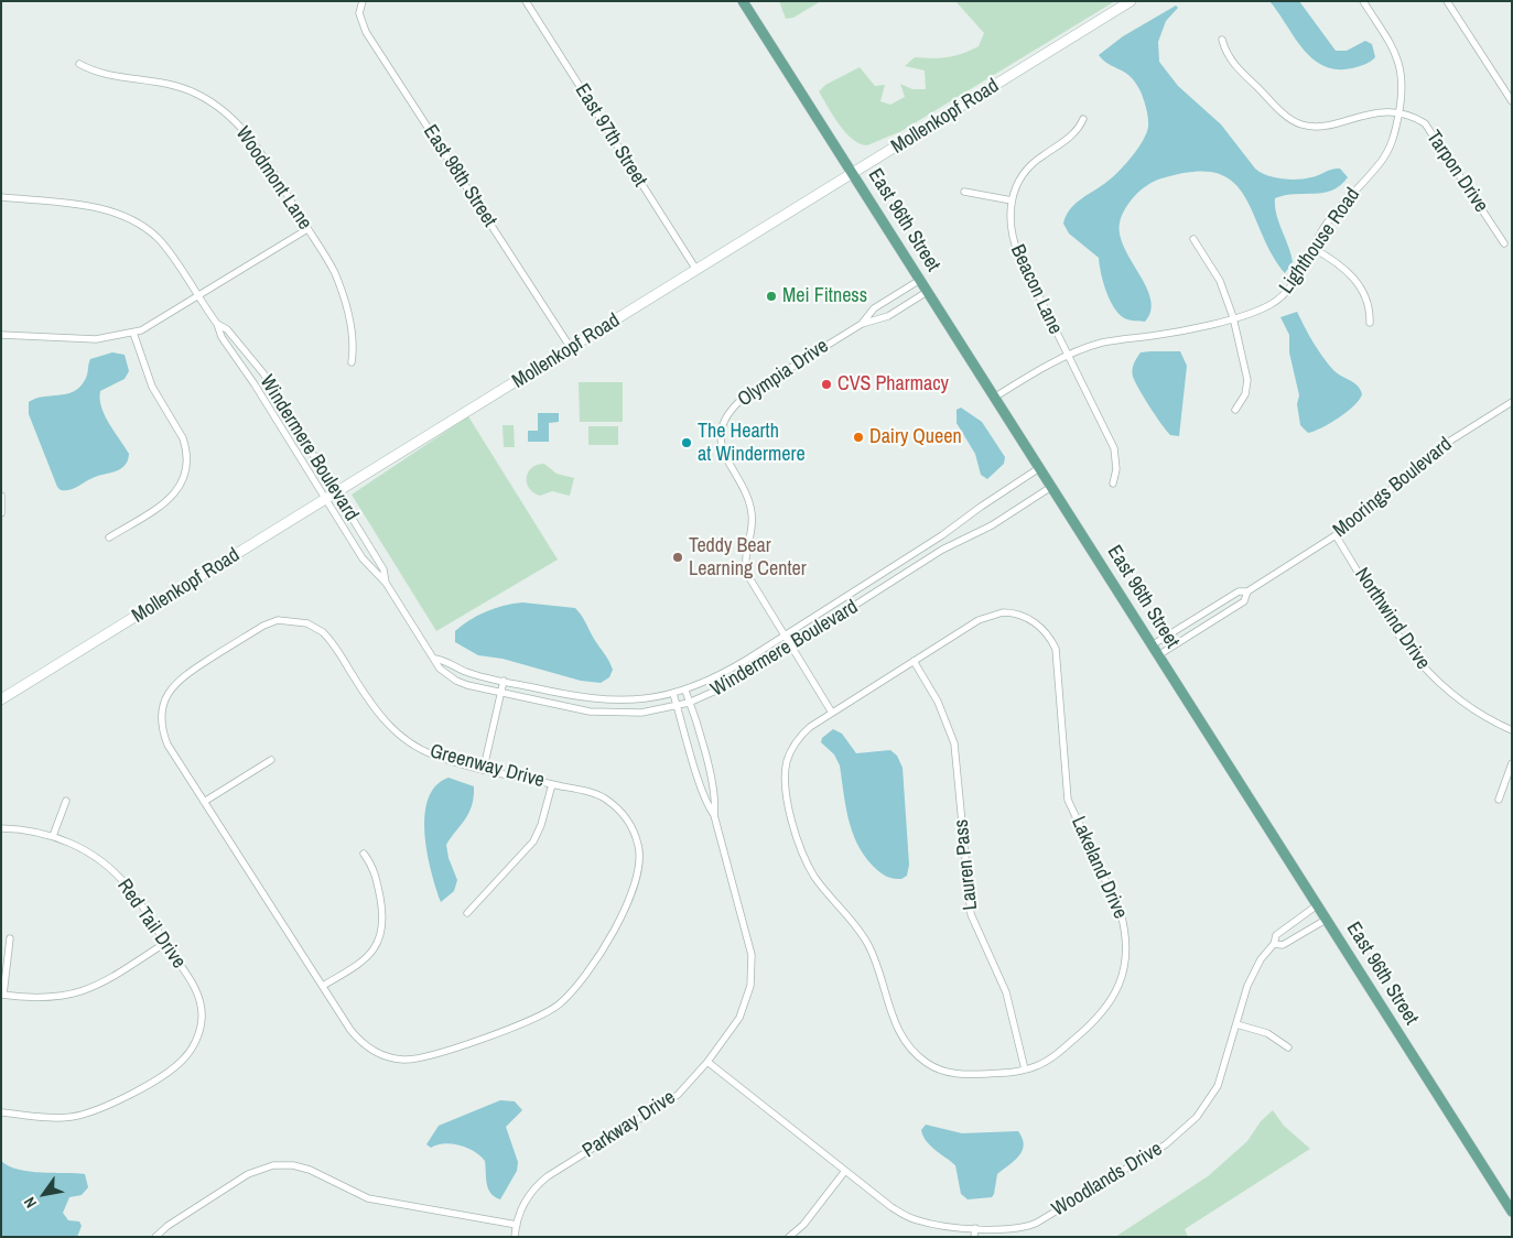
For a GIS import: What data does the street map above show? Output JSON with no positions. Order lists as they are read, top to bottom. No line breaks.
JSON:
{"streets":{"main road":["East 96th Street"],"street":["Mollenkopf Road","East 97th Street","Tarpon Drive","East 98th Street","Woodmont Lane","Lighthouse Road","Beacon Lane","Olympia Drive","Windermere Boulevard","Moorings Boulevard","Northwind Drive","Greenway Drive","Lauren Pass","Lakeland Drive","Red Tail Drive","Parkway Drive","Woodlands Drive"]},"crossings":[["Mollenkopf Road","East 97th Street"],["Mollenkopf Road","East 98th Street"],["Mollenkopf Road","East 96th Street"],["Mollenkopf Road","Windermere Boulevard"],["Tarpon Drive","Lighthouse Road"],["East 96th Street","Lighthouse Road"],["East 96th Street","Olympia Drive"],["East 96th Street","Windermere Boulevard"],["East 96th Street","Moorings Boulevard"],["East 96th Street","Woodlands Drive"],["Lighthouse Road","Beacon Lane"],["Olympia Drive","Windermere Boulevard"],["Olympia Drive","Lakeland Drive"],["Windermere Boulevard","Parkway Drive"],["Moorings Boulevard","Northwind Drive"],["Lauren Pass","Lakeland Drive"],["Parkway Drive","Woodlands Drive"]],"places":["Mei Fitness","CVS Pharmacy","Dairy Queen","The Hearth at Windermere","Teddy Bear Learning Center"],"north":"bottom left"}
